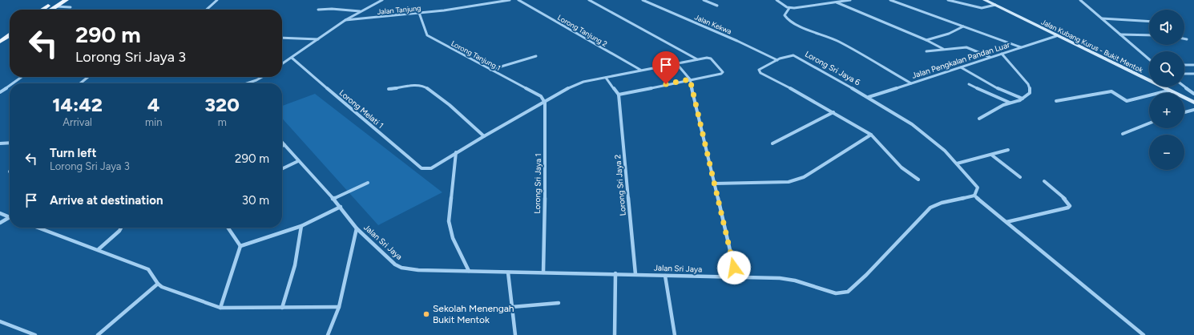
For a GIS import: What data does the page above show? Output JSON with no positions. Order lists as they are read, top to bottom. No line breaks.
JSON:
{"streets":{"main road":["Jalan Kubang Kurus - Bukit Mentok"],"street":["Jalan Tanjung","Jalan Kekwa","Lorong Tanjung 2","Lorong Tanjung 1","Jalan Pengkalan Pandan Luar","Lorong Sri Jaya 6","Lorong Melati 1","Lorong Sri Jaya 1","Lorong Sri Jaya 2","Jalan Sri Jaya"]},"crossings":[["Jalan Tanjung","Lorong Tanjung 1"],["Jalan Kekwa","Lorong Sri Jaya 6"],["Jalan Kubang Kurus - Bukit Mentok","Jalan Pengkalan Pandan Luar"],["Lorong Tanjung 1","Lorong Sri Jaya 1"],["Jalan Pengkalan Pandan Luar","Lorong Sri Jaya 6"],["Lorong Sri Jaya 6","Jalan Sri Jaya"],["Lorong Sri Jaya 1","Jalan Sri Jaya"],["Lorong Sri Jaya 2","Jalan Sri Jaya"]],"places":["Sekolah Menengah Bukit Mentok"],"page":{"map_buttons":["+","−"],"turn":["290 m","Lorong Sri Jaya 3"],"eta":["14:42","Arrival","4","min","320","m"],"list":[{"name":"Turn left","note":"Lorong Sri Jaya 3","value":"290 m"},{"name":"Arrive at destination","value":"30 m"}]}}
